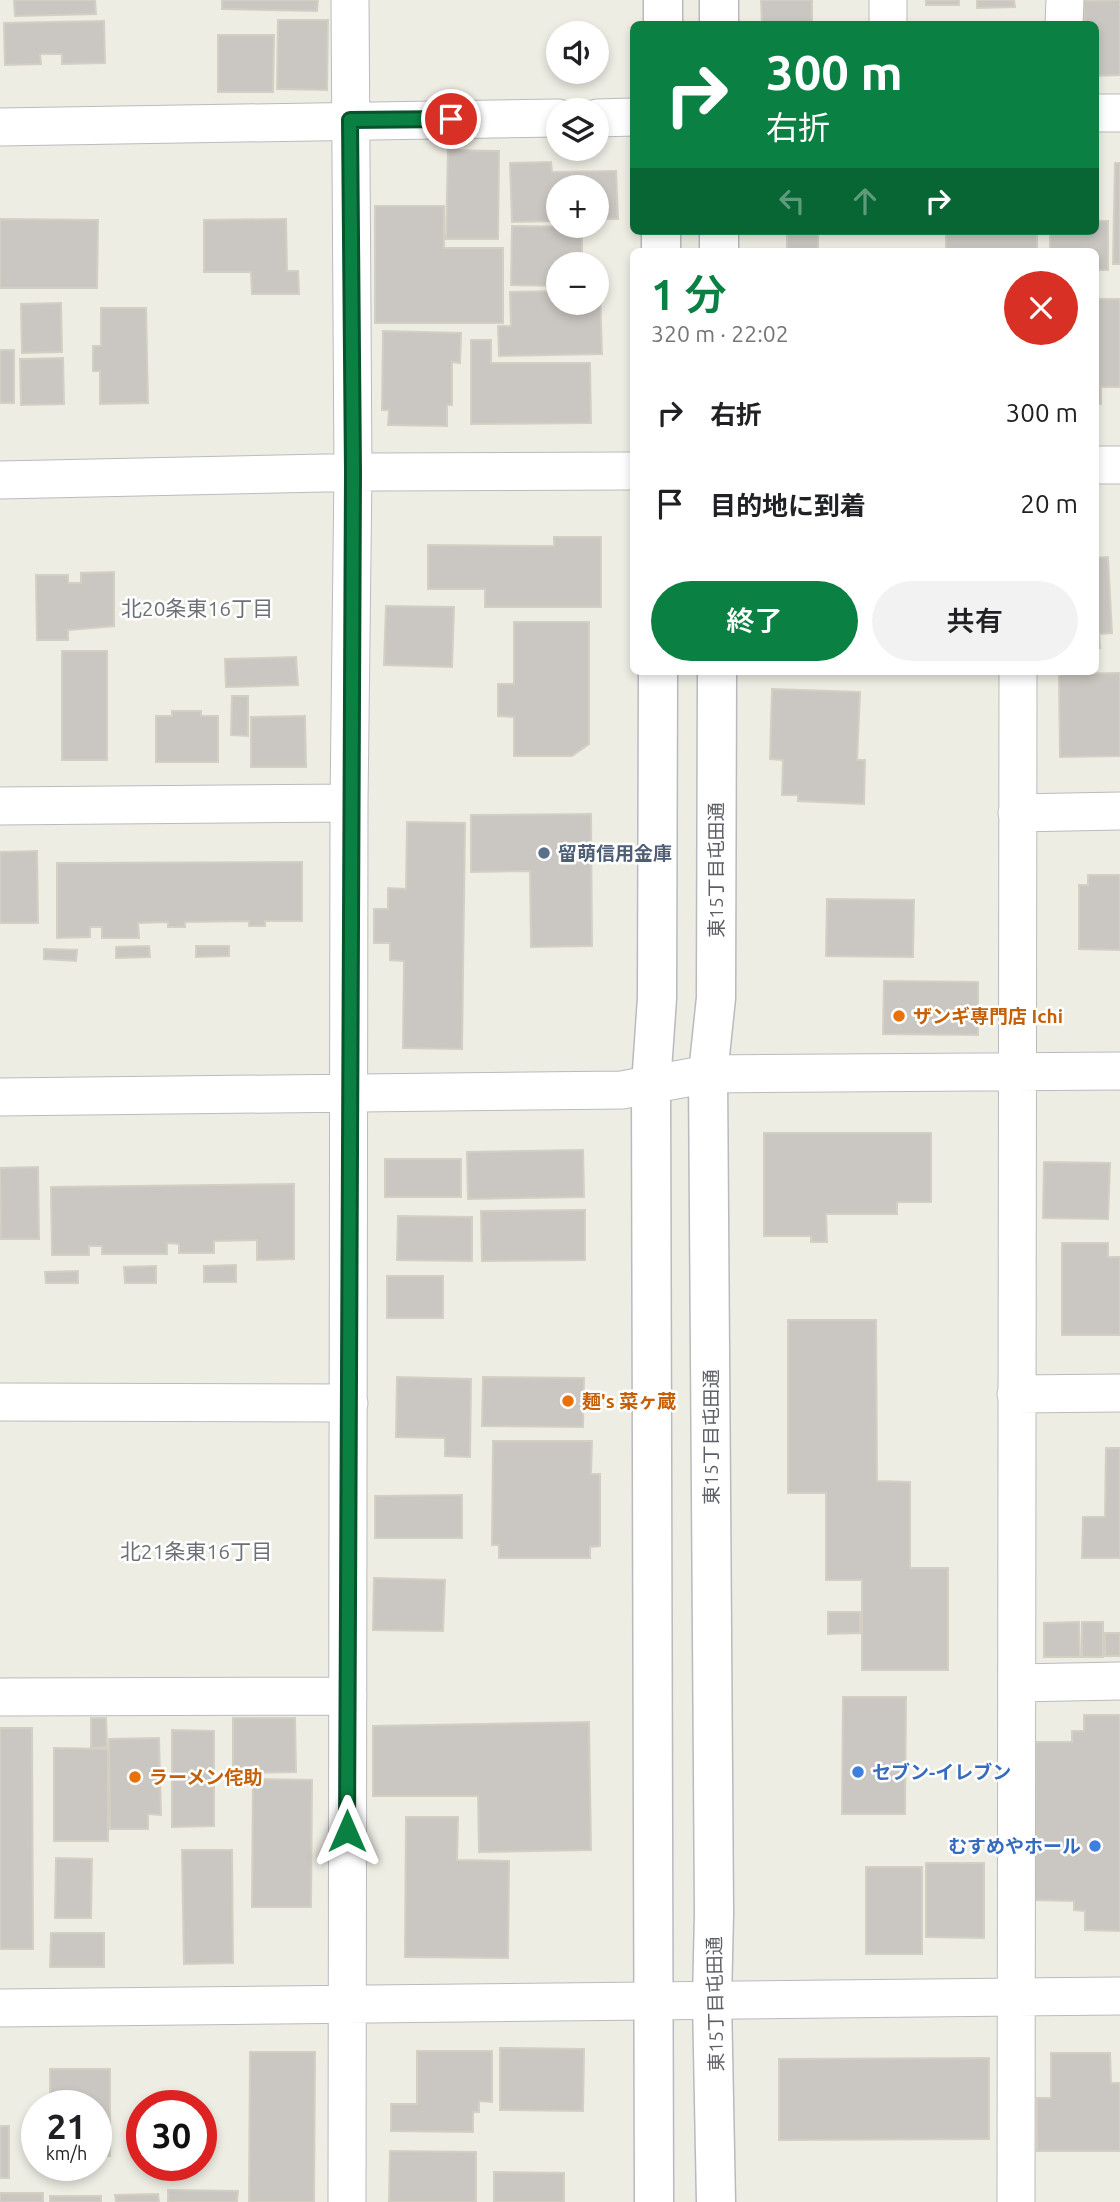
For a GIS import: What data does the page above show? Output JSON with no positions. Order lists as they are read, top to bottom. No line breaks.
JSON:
{"streets":{"street":["東15丁目屯田通"]},"districts":["北20条東16丁目","北21条東16丁目"],"places":["留萌信用金庫","ザンギ専門店 Ichi","麺's 菜ヶ蔵","セブン-イレブン","ラーメン侘助","むすめやホール"],"page":{"map_buttons":["+","−"],"turn":["300 m","右折"],"heading":["1 分","320 m · 22:02"],"list":[{"name":"右折","value":"300 m"},{"name":"目的地に到着","value":"20 m"}],"buttons":["終了","共有"],"speed":"21 km/h","limit":"30"}}
